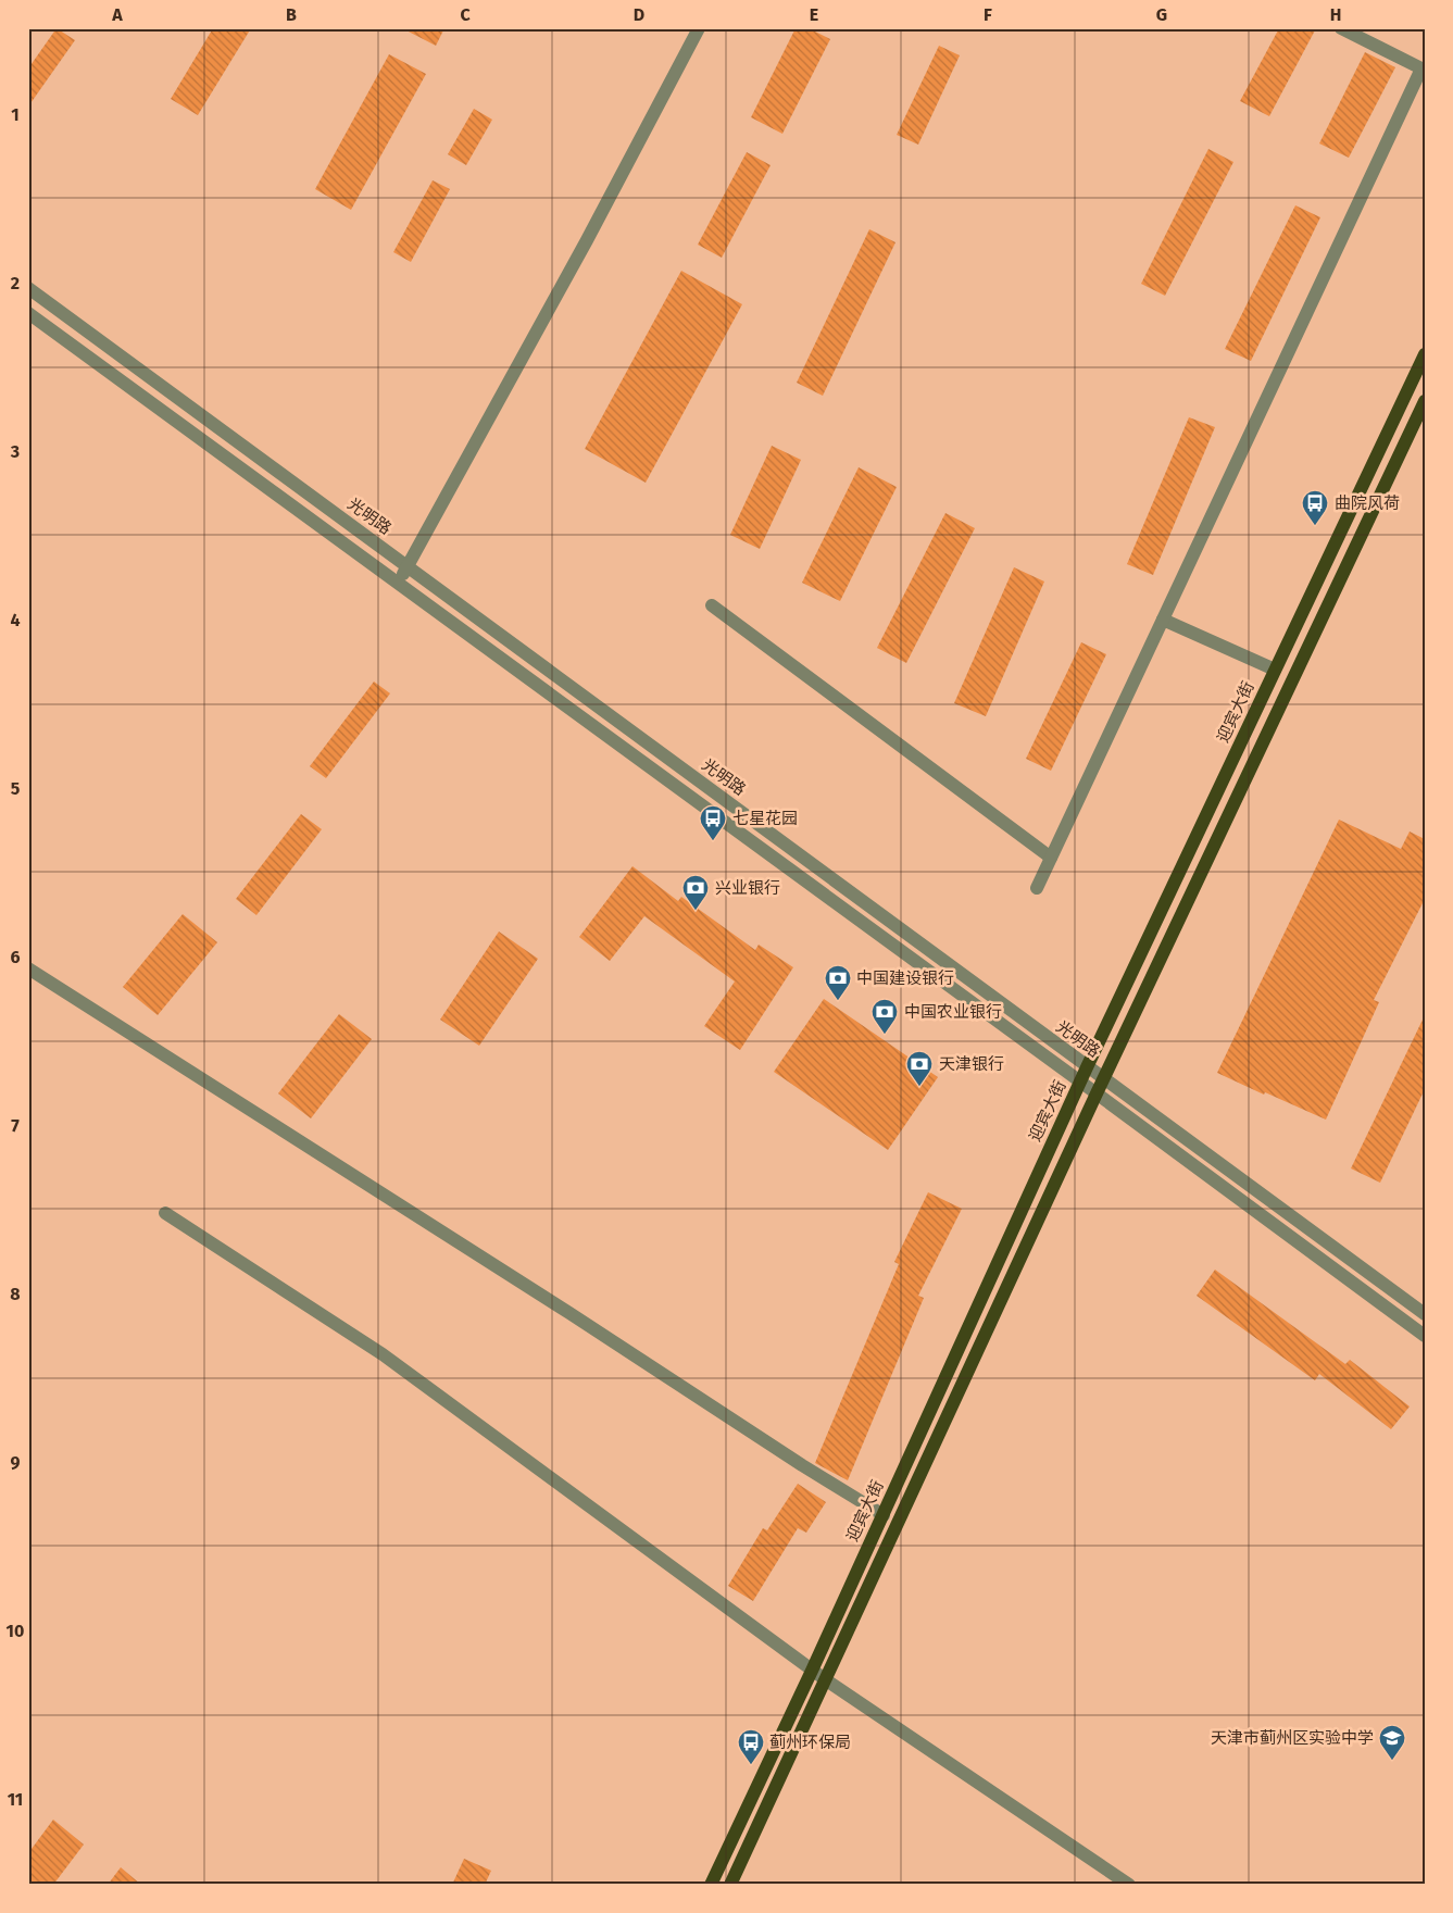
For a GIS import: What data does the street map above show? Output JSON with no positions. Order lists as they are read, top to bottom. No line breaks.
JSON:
{"streets":{"main road":["迎宾大街"],"street":["光明路"]},"crossings":[["光明路","迎宾大街"]],"places":{"bus stop":["曲院风荷","七星花园","蓟州环保局"],"bank":["兴业银行","中国建设银行","中国农业银行","天津银行"],"school or university":["天津市蓟州区实验中学"]},"grid":{"columns":["A","B","C","D","E","F","G","H"],"rows":["1","2","3","4","5","6","7","8","9","10","11"]}}
